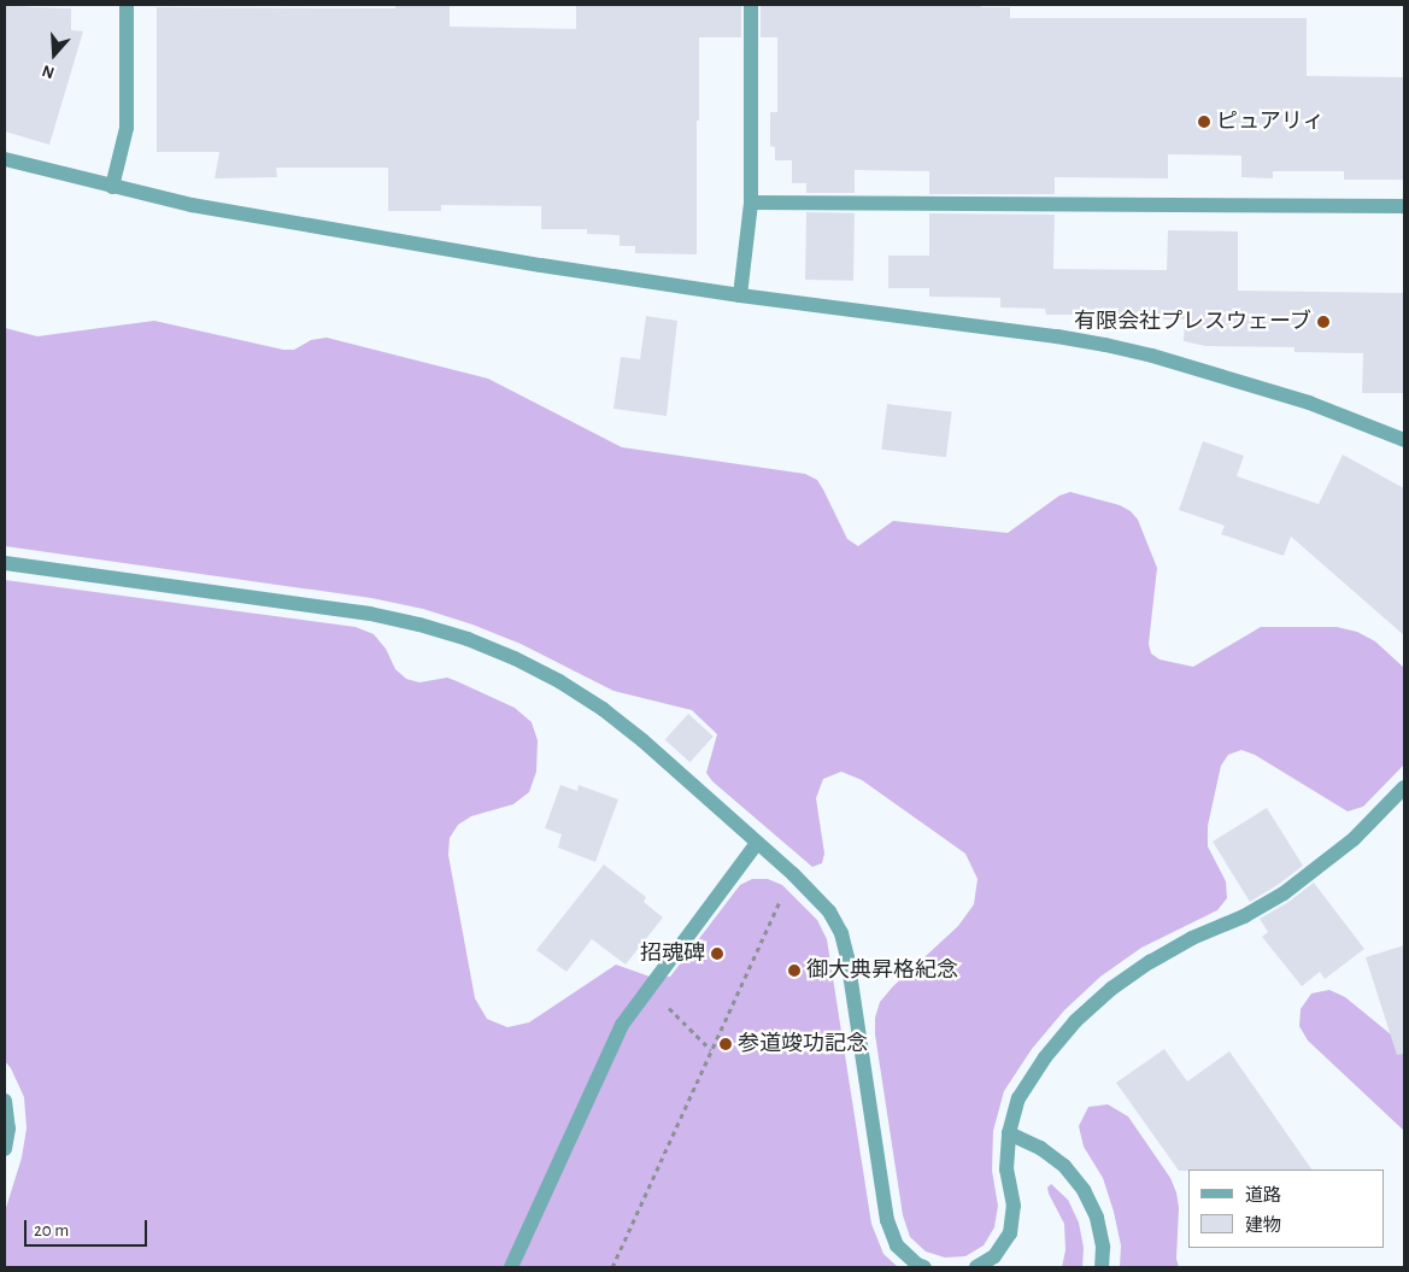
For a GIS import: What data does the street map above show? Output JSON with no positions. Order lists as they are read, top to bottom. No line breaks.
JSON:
{"places":["ピュアリィ","有限会社プレスウェーブ","招魂碑","御大典昇格紀念","参道竣功記念"],"legend":["道路","建物"],"scale_bar":"20 m","north":"bottom"}
